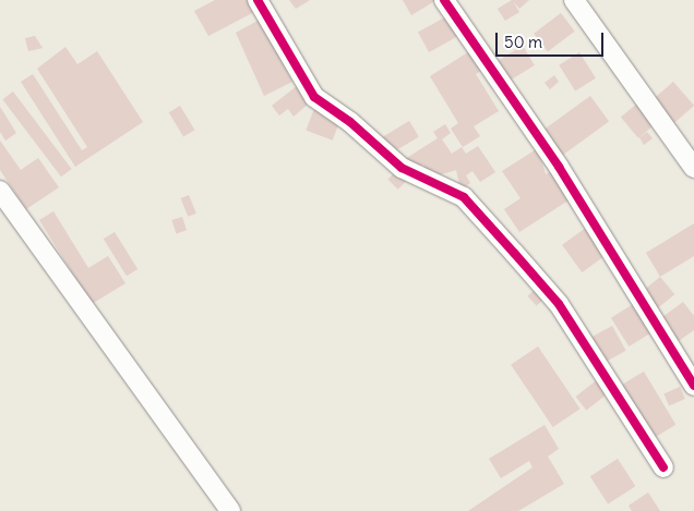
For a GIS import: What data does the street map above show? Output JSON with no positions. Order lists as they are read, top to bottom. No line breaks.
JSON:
{"scale_bar":"50 m"}
